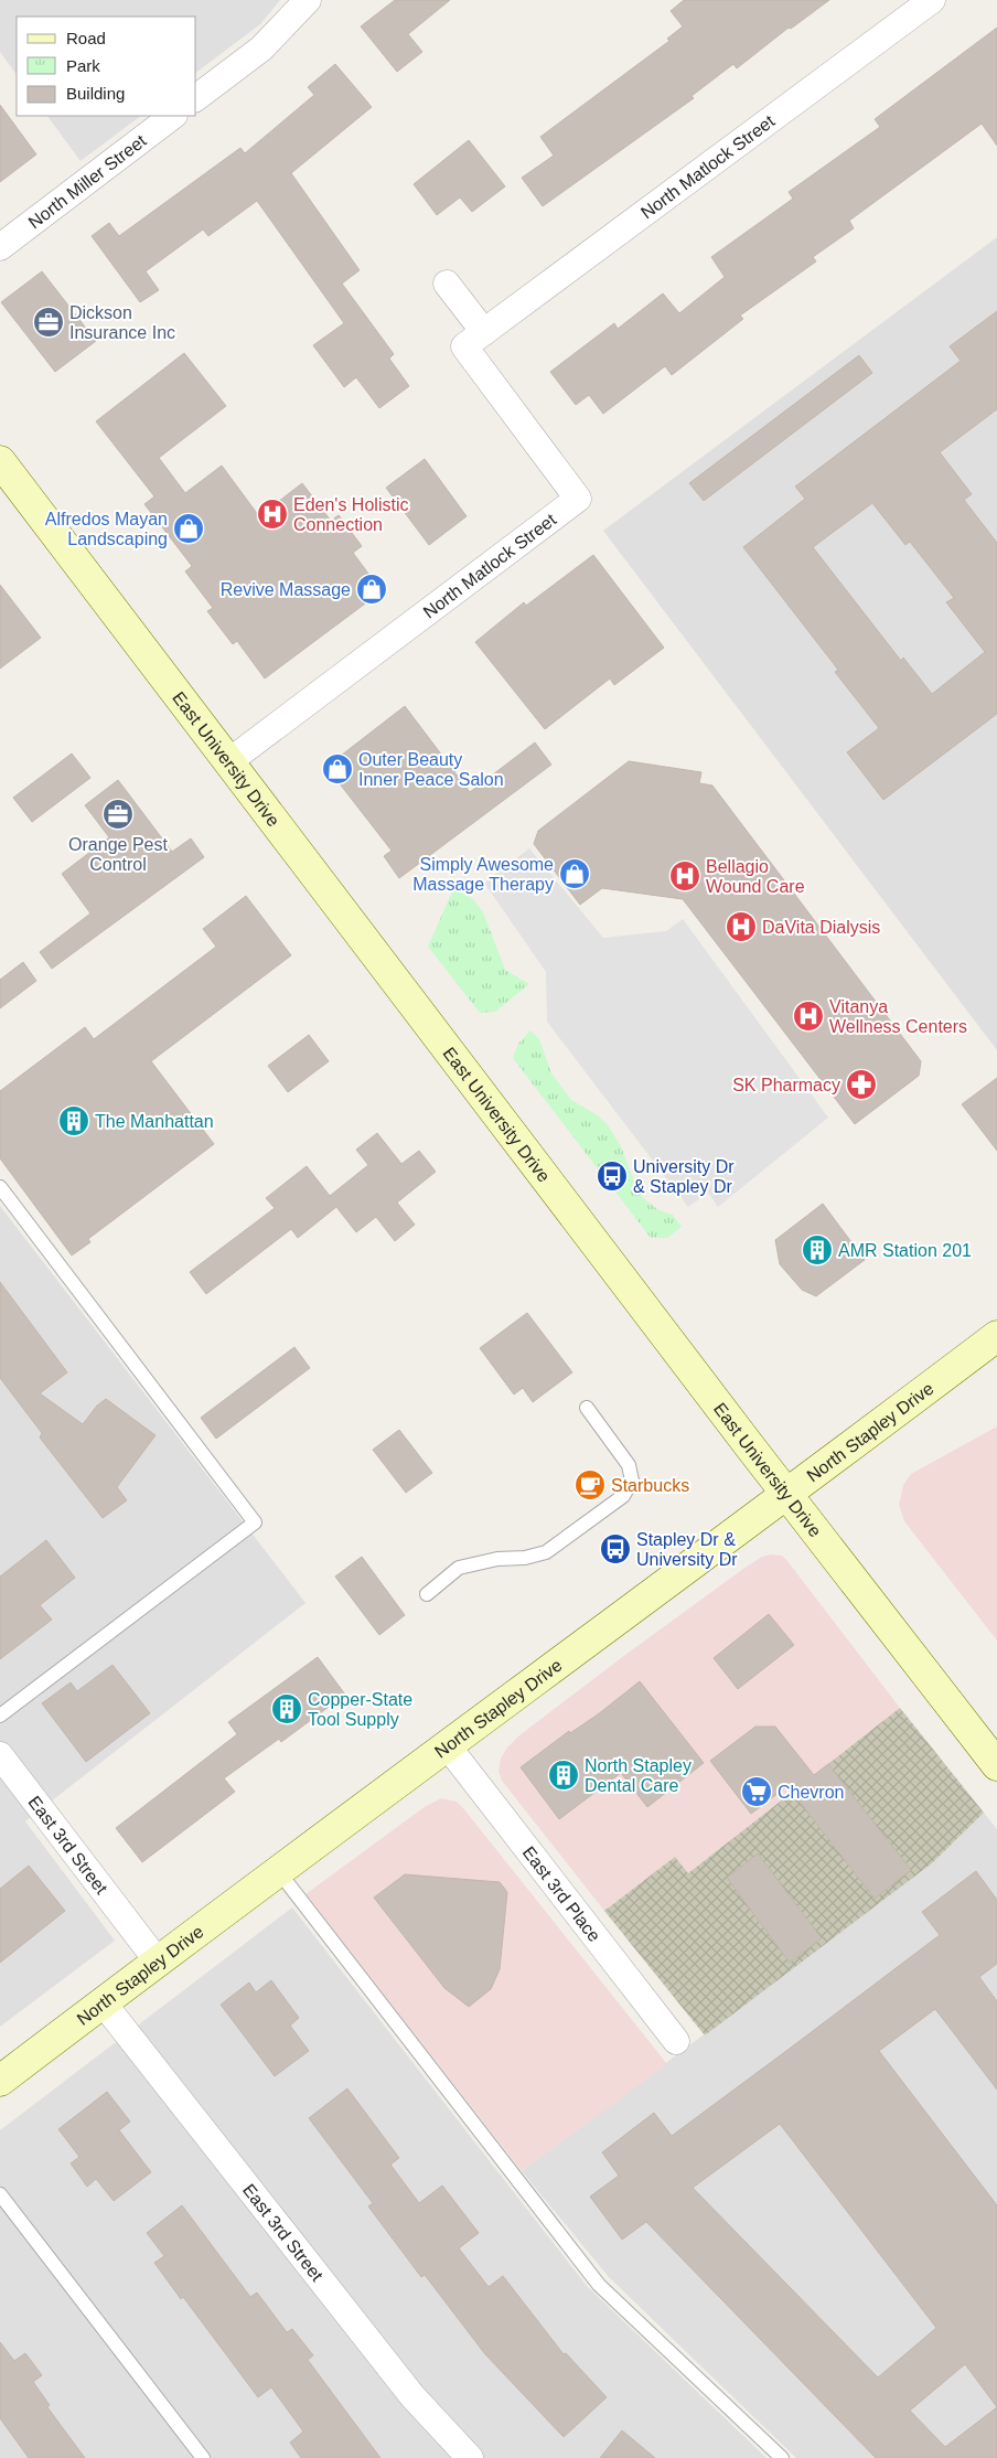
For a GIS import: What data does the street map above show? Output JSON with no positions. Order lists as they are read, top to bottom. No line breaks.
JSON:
{"streets":{"main road":["East University Drive","North Stapley Drive"],"street":["North Matlock Street","North Miller Street","East 3rd Street","East 3rd Place"]},"crossings":[["North Matlock Street","East University Drive"],["East University Drive","North Stapley Drive"],["North Stapley Drive","East 3rd Street"],["North Stapley Drive","East 3rd Place"]],"places":{"office":["Dickson Insurance Inc","Orange Pest Control"],"hospital":["Eden's Holistic Connection","Bellagio Wound Care","DaVita Dialysis","Vitanya Wellness Centers"],"shop":["Alfredos Mayan Landscaping","Revive Massage","Outer Beauty Inner Peace Salon","Simply Awesome Massage Therapy"],"pharmacy":["SK Pharmacy"],"building":["The Manhattan","AMR Station 201","Copper-State Tool Supply","North Stapley Dental Care"],"bus stop":["University Dr & Stapley Dr","Stapley Dr & University Dr"],"cafe":["Starbucks"],"supermarket":["Chevron"]},"legend":["Road","Park","Building"]}
